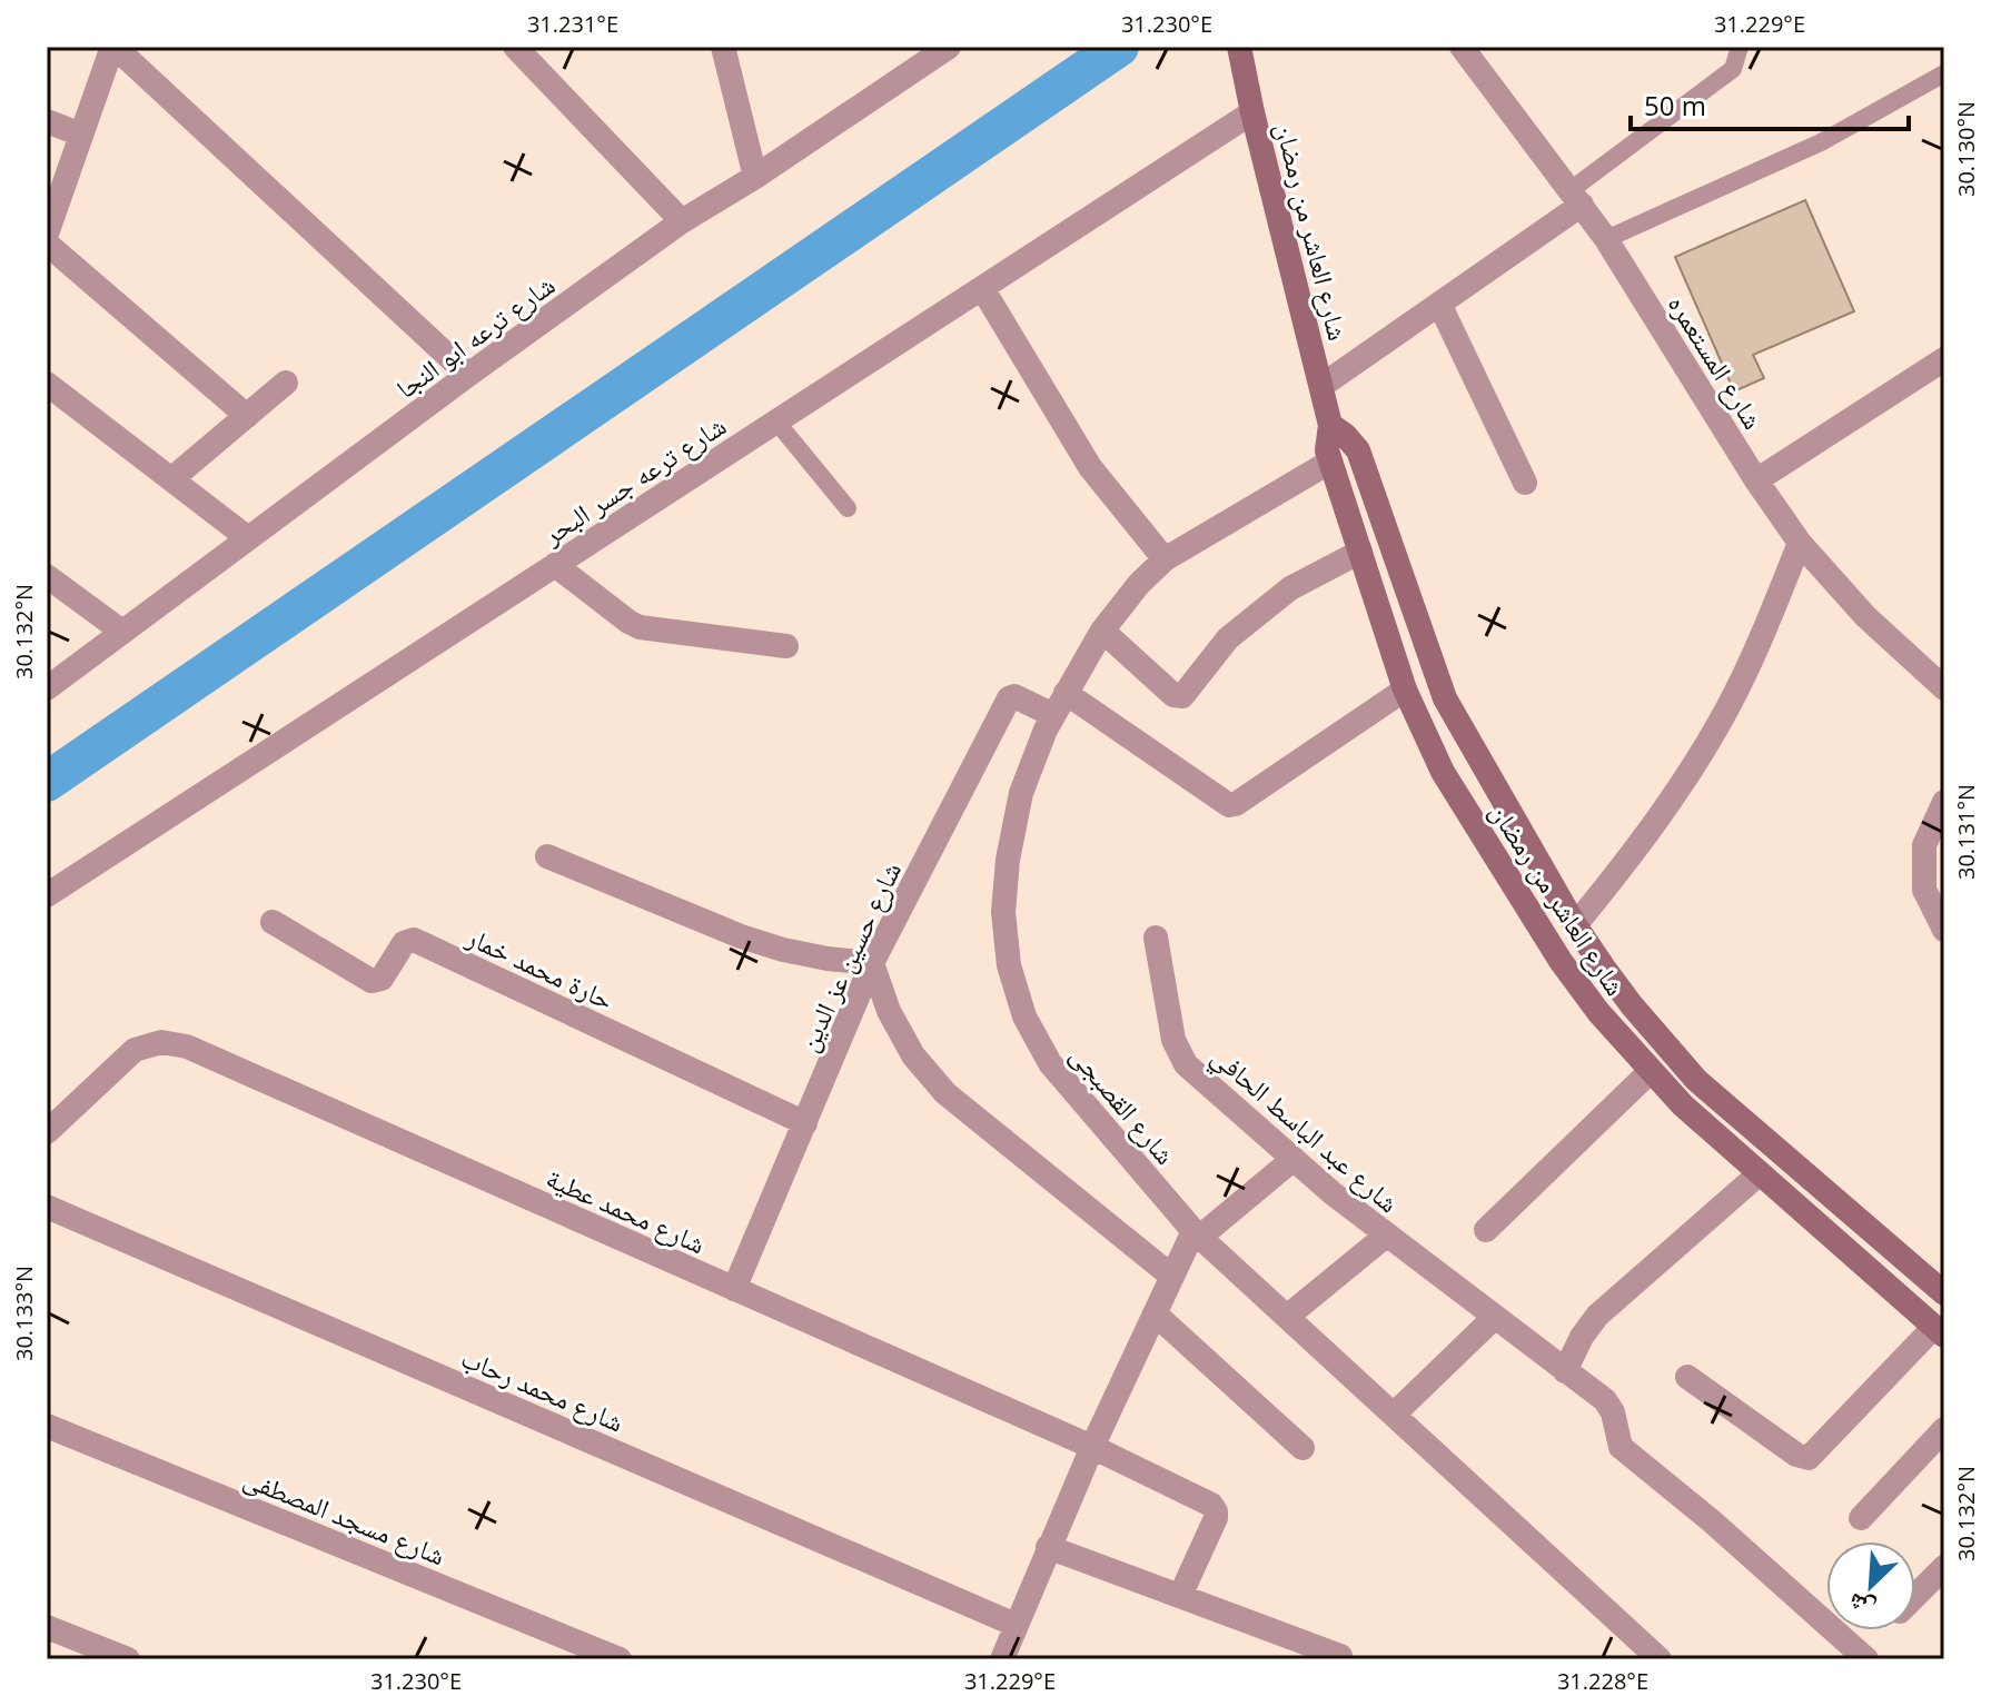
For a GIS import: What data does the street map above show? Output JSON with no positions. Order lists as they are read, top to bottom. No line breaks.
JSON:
{"streets":{"main road":["شارع العاشر من رمضان"],"street":["شارع ترعه ابو النجا","شارع المستعمره","شارع ترعه جسر البحر","شارع حسين عز الدين","حارة محمد خمار","شارع القصبجى","شارع عبد الباسط الحافي","شارع محمد عطية","شارع محمد رحاب","شارع مسجد المصطفى"]},"crossings":[["شارع العاشر من رمضان","شارع ترعه جسر البحر"],["شارع العاشر من رمضان","شارع القصبجى"],["شارع حسين عز الدين","حارة محمد خمار"],["شارع حسين عز الدين","شارع القصبجى"],["شارع حسين عز الدين","شارع محمد عطية"]],"scale_bar":"50 m","north":"bottom left","coordinates":["31.231°E","31.230°E","31.229°E","30.130°N","30.132°N","30.131°N","30.133°N","31.228°E"]}
